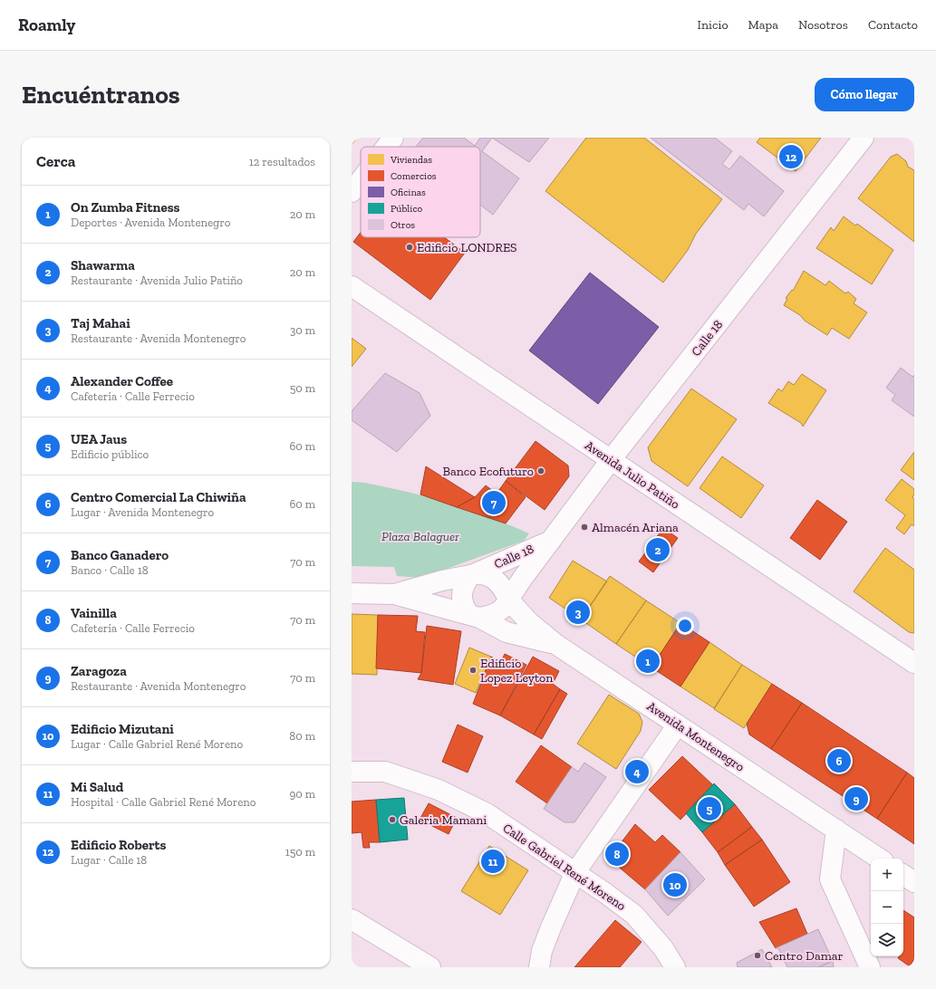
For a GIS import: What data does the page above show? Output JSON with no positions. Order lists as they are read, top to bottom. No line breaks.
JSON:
{"streets":{"street":["Calle 18","Avenida Julio Patiño","Avenida Montenegro","Calle Gabriel René Moreno"]},"crossings":[["Calle 18","Avenida Julio Patiño"],["Calle 18","Avenida Montenegro"]],"parks":["Plaza Balaguer"],"places":["Edificio LONDRES","Banco Ecofuturo","Almacén Ariana","Edificio Lopez Leyton","Galeria Mamani","Centro Damar"],"legend":["Viviendas","Comercios","Oficinas","Público","Otros"],"page":{"header":"Roamly","nav":["Inicio","Mapa","Nosotros","Contacto"],"buttons":"Cómo llegar","title":"Encuéntranos","heading":["Cerca","12 resultados"],"pins":["12","7","2","3","1","6","4","9","5","8","11","10"],"list":[{"mark":"1","name":"On Zumba Fitness","note":"Deportes · Avenida Montenegro","value":"20 m"},{"mark":"2","name":"Shawarma","note":"Restaurante · Avenida Julio Patiño","value":"20 m"},{"mark":"3","name":"Taj Mahai","note":"Restaurante · Avenida Montenegro","value":"30 m"},{"mark":"4","name":"Alexander Coffee","note":"Cafetería · Calle Ferrecio","value":"50 m"},{"mark":"5","name":"UEA Jaus","note":"Edificio público","value":"60 m"},{"mark":"6","name":"Centro Comercial La Chiwiña","note":"Lugar · Avenida Montenegro","value":"60 m"},{"mark":"7","name":"Banco Ganadero","note":"Banco · Calle 18","value":"70 m"},{"mark":"8","name":"Vainilla","note":"Cafetería · Calle Ferrecio","value":"70 m"},{"mark":"9","name":"Zaragoza","note":"Restaurante · Avenida Montenegro","value":"70 m"},{"mark":"10","name":"Edificio Mizutani","note":"Lugar · Calle Gabriel René Moreno","value":"80 m"},{"mark":"11","name":"Mi Salud","note":"Hospital · Calle Gabriel René Moreno","value":"90 m"},{"mark":"12","name":"Edificio Roberts","note":"Lugar · Calle 18","value":"150 m"}],"map_buttons":["+","−"]}}
